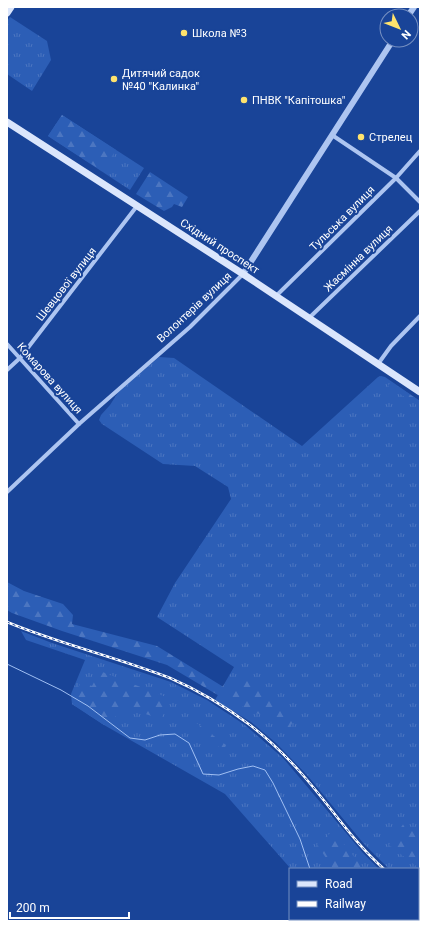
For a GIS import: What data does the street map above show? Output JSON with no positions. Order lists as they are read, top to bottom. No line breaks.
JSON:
{"streets":{"main road":["Східний проспект"],"street":["Тульська вулиця","Жасмінна вулиця","Шевцової вулиця","Волонтерів вулиця","Комарова вулиця"]},"crossings":[["Тульська вулиця","Східний проспект"],["Східний проспект","Жасмінна вулиця"],["Східний проспект","Шевцової вулиця"],["Східний проспект","Волонтерів вулиця"],["Шевцової вулиця","Комарова вулиця"],["Волонтерів вулиця","Комарова вулиця"]],"places":["Школа №3","Дитячий садок №40 \"Калинка\"","ПНВК \"Капітошка\"","Стрелец"],"legend":["Road","Railway"],"scale_bar":"200 m","north":"bottom right"}
